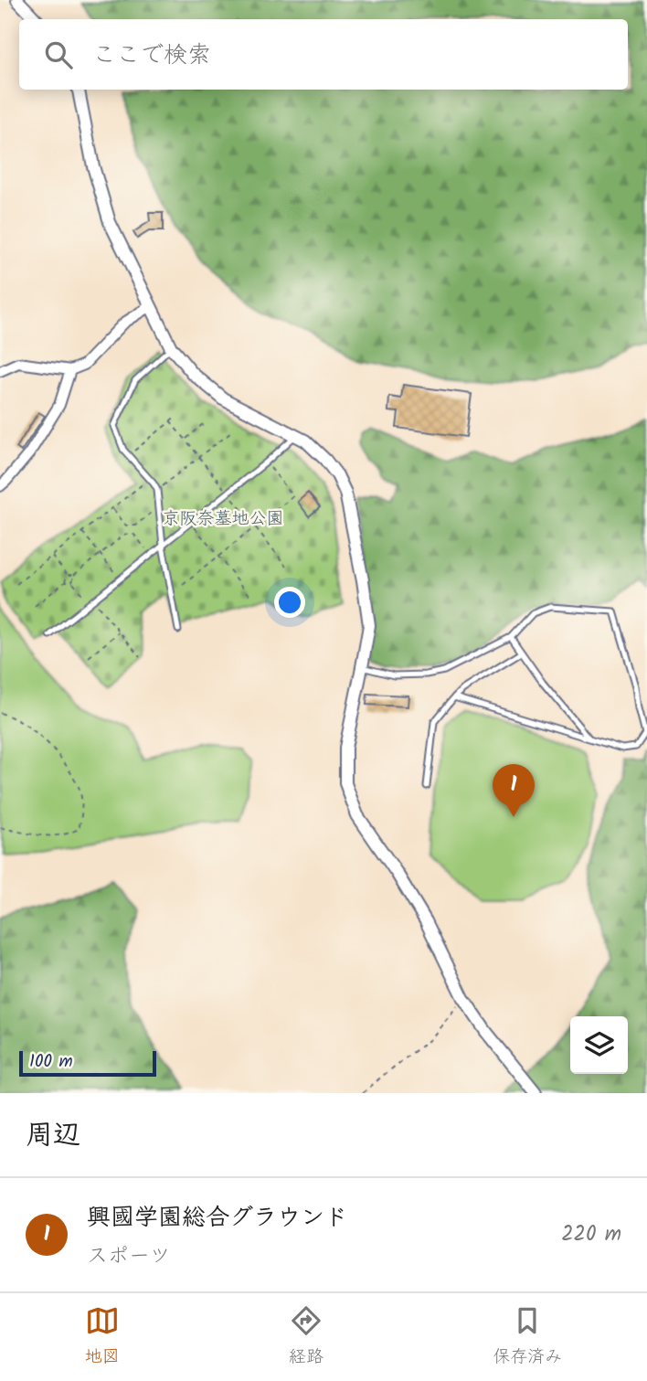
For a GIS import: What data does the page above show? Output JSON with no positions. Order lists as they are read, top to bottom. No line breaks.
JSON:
{"parks":["京阪奈墓地公園"],"scale_bar":"100 m","page":{"search":"ここで検索","pins":"1","scale":"100 m","heading":"周辺","list":[{"mark":"1","name":"興國学園総合グラウンド","note":"スポーツ","value":"220 m"}],"nav":["地図","経路","保存済み"]}}
